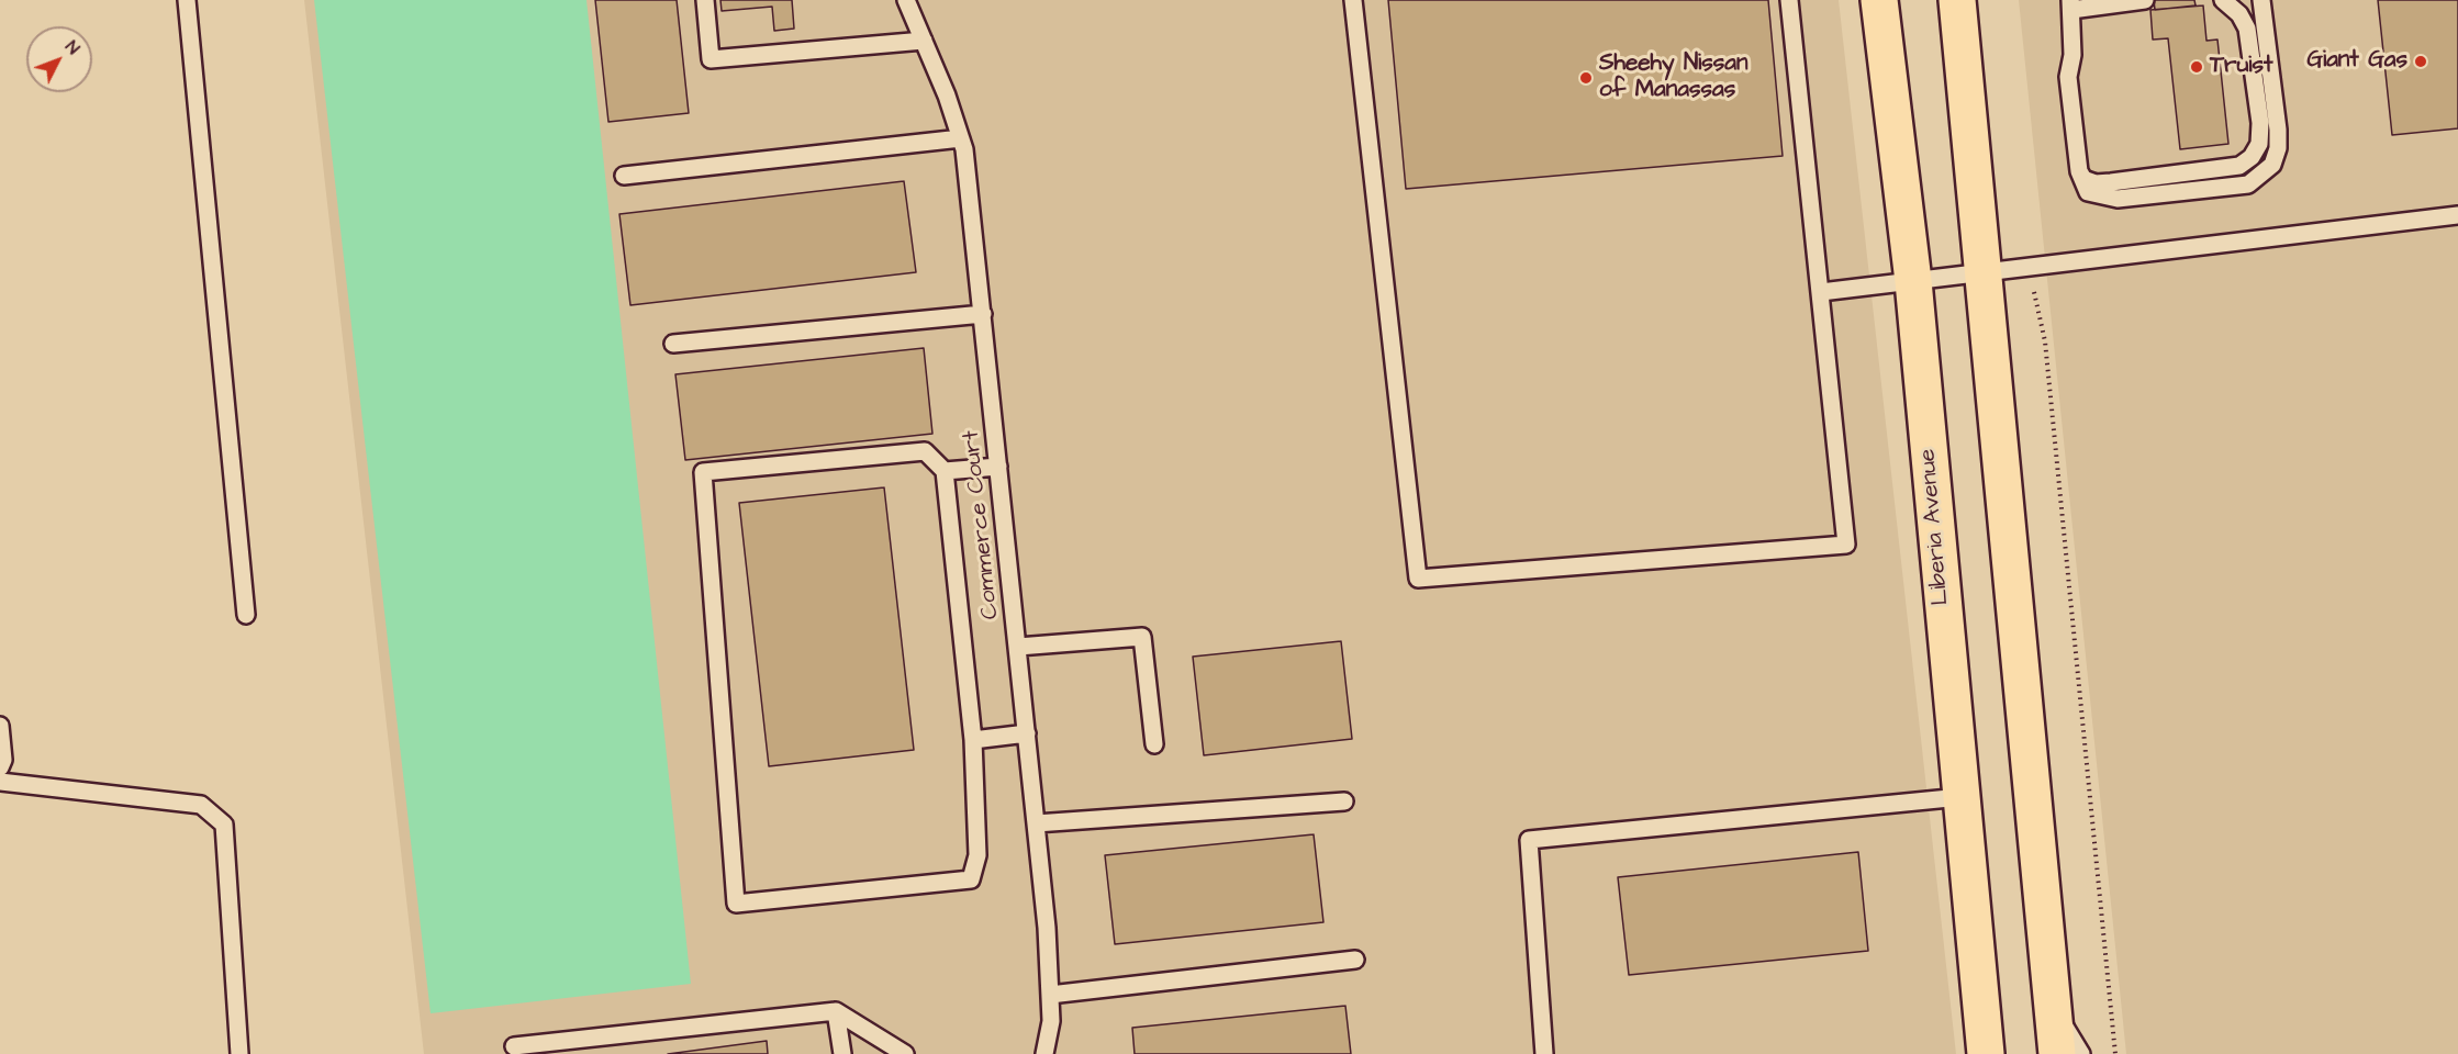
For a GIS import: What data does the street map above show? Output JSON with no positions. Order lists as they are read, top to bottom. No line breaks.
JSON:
{"streets":{"highway":["Liberia Avenue"],"lane":["Commerce Court"]},"places":["Giant Gas","Truist","Sheehy Nissan of Manassas"],"north":"top right"}
